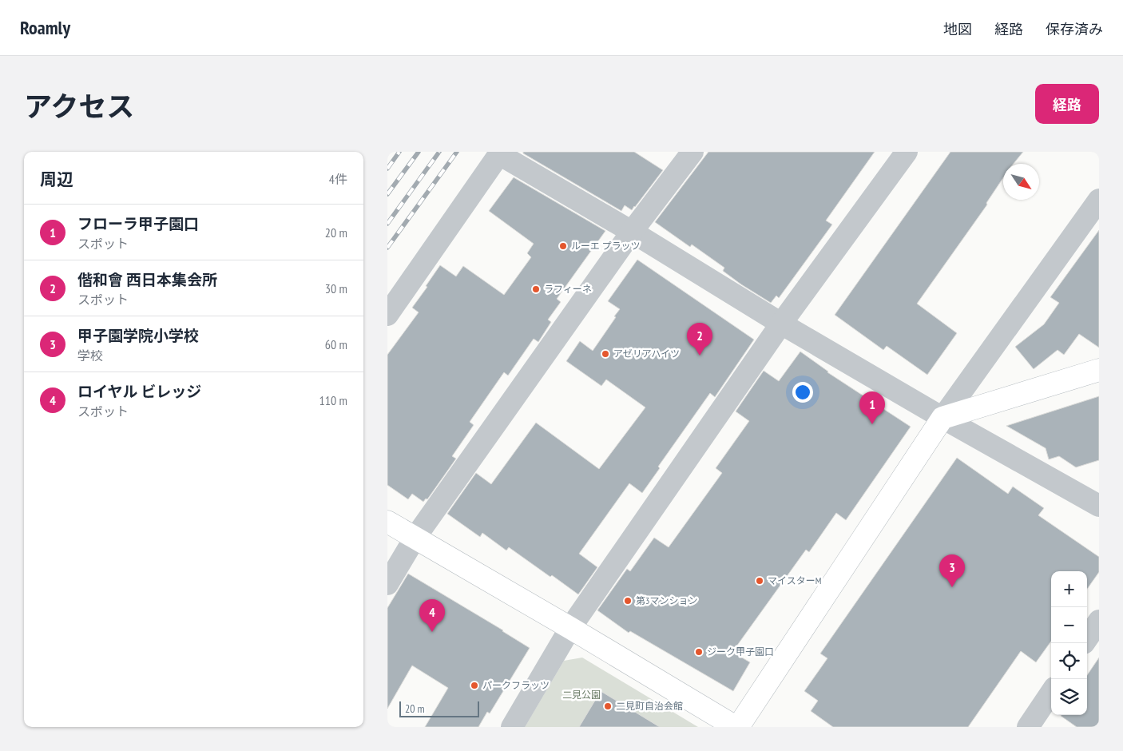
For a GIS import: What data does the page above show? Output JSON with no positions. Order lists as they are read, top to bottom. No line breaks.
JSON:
{"parks":["二見公園"],"places":["ルーエ プラッツ","ラフィーネ","アゼリアハイツ","マイスターM","第3マンション","ジーク甲子園口","パークフラッツ","二見町自治会館"],"scale_bar":"20 m","north":"bottom right","page":{"header":"Roamly","nav":["地図","経路","保存済み"],"title":"アクセス","buttons":"経路","heading":["周辺","4件"],"list":[{"mark":"1","name":"フローラ甲子園口","note":"スポット","value":"20 m"},{"mark":"2","name":"偕和會 西日本集会所","note":"スポット","value":"30 m"},{"mark":"3","name":"甲子園学院小学校","note":"学校","value":"60 m"},{"mark":"4","name":"ロイヤル ビレッジ","note":"スポット","value":"110 m"}],"pins":["2","1","3","4"],"map_buttons":["+","−"],"scale":"20 m"}}
